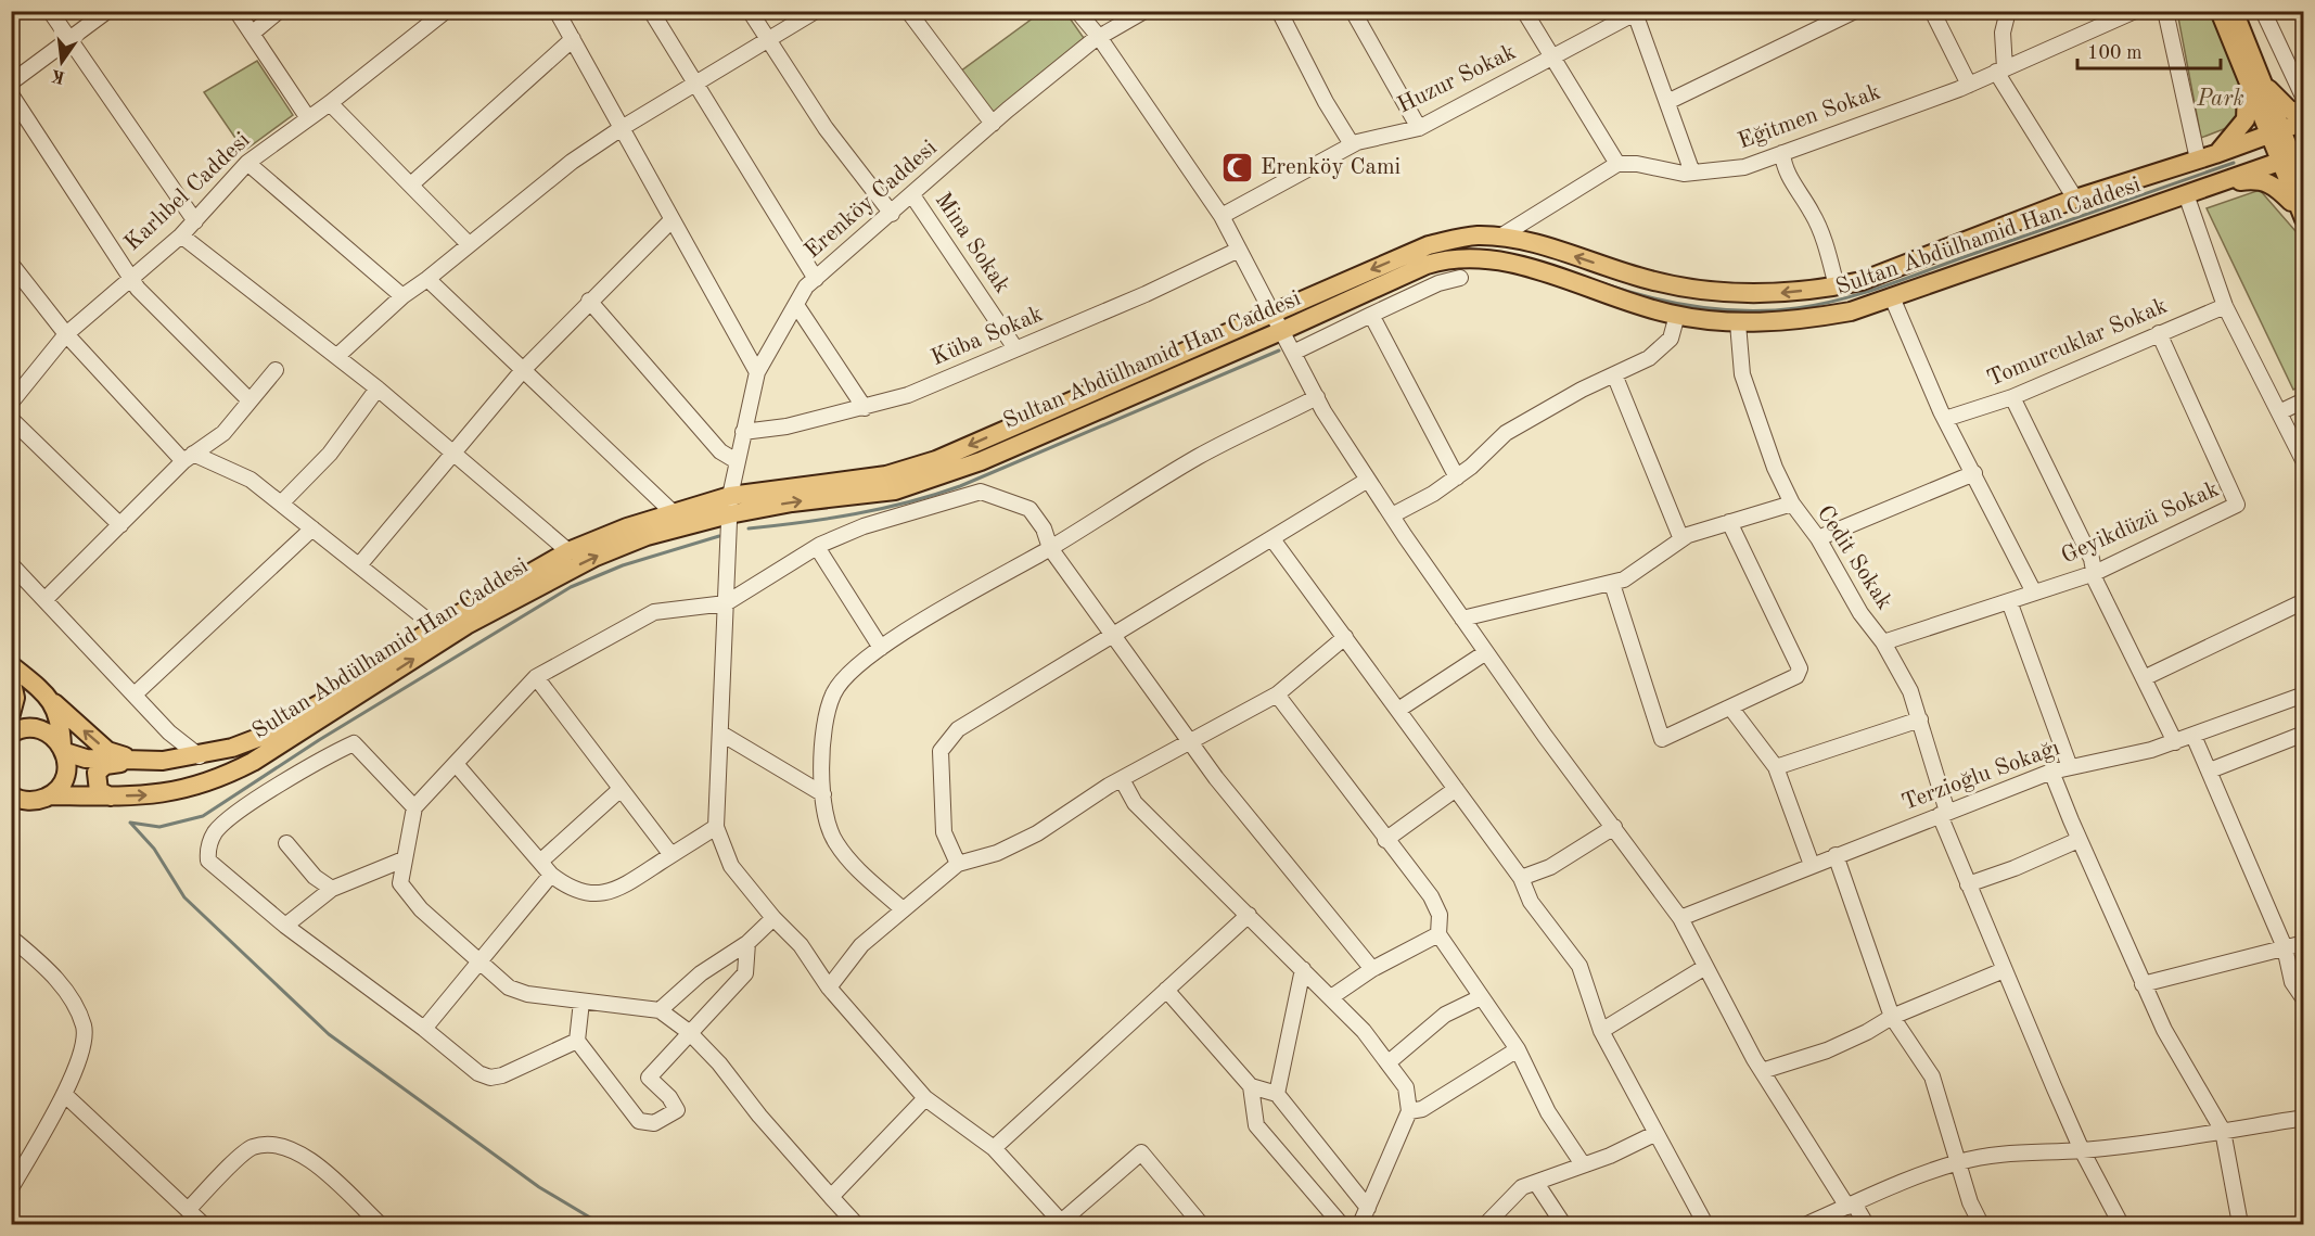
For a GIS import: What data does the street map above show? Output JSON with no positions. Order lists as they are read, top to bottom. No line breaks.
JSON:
{"streets":{"main road":["Sultan Abdülhamid Han Caddesi"],"street":["Huzur Sokak","Eğitmen Sokak","Karlıbel Caddesi","Erenköy Caddesi","Mina Sokak","Küba Sokak","Tomurcuklar Sokak","Geyikdüzü Sokak","Cedit Sokak","Terzioğlu Sokağı"]},"crossings":[["Erenköy Caddesi","Sultan Abdülhamid Han Caddesi"],["Erenköy Caddesi","Mina Sokak"],["Erenköy Caddesi","Küba Sokak"],["Sultan Abdülhamid Han Caddesi","Cedit Sokak"],["Mina Sokak","Küba Sokak"],["Tomurcuklar Sokak","Geyikdüzü Sokak"],["Geyikdüzü Sokak","Cedit Sokak"],["Cedit Sokak","Terzioğlu Sokağı"]],"parks":["Park"],"places":{"mosque":["Erenköy Cami"]},"scale_bar":"100 m","north":"bottom"}
